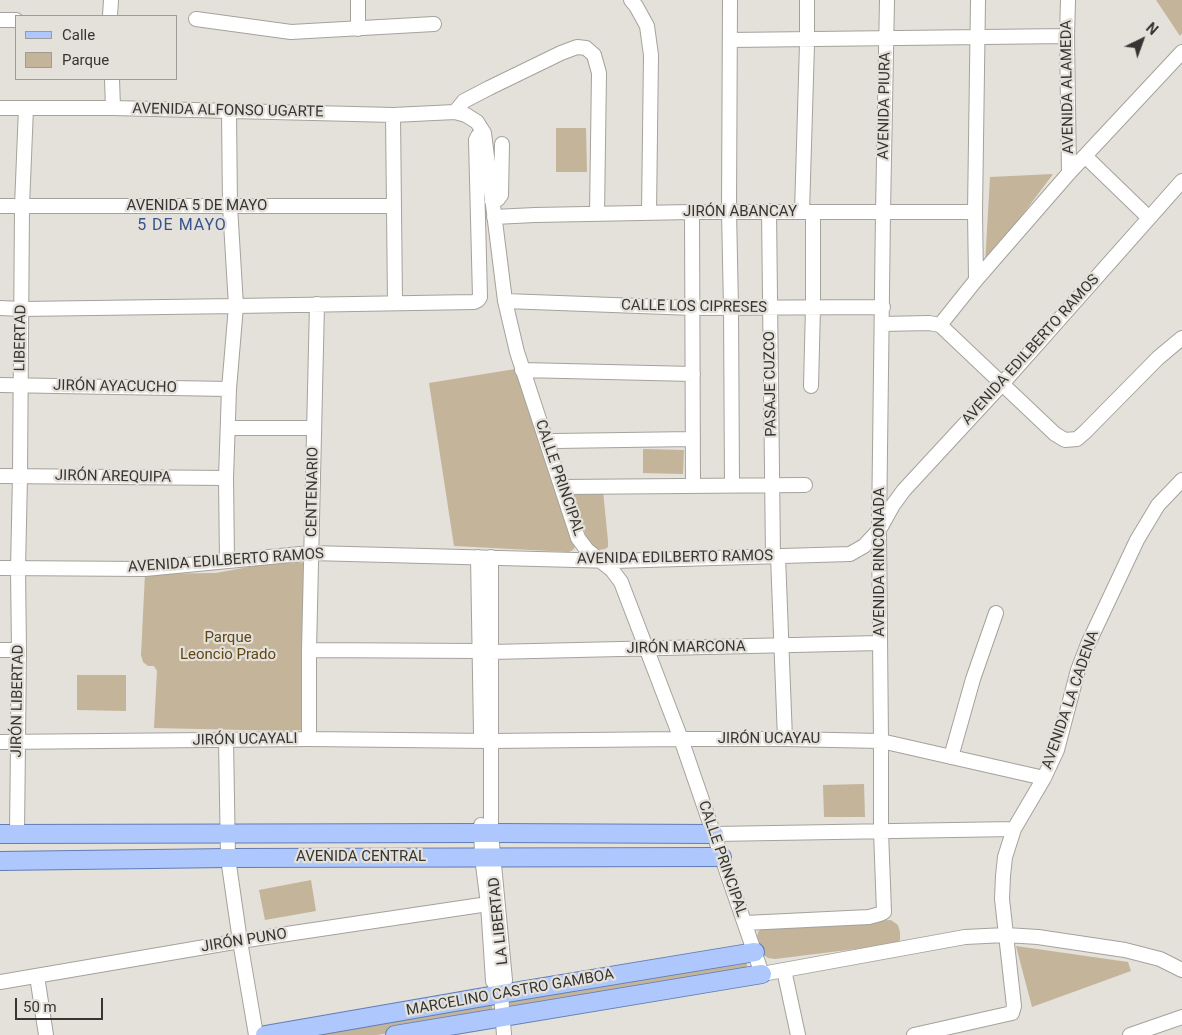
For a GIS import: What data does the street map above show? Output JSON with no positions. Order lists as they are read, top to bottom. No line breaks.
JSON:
{"streets":{"main road":["AVENIDA CENTRAL","MARCELINO CASTRO GAMBOA"],"street":["AVENIDA ALAMEDA","AVENIDA PIURA","AVENIDA ALFONSO UGARTE","AVENIDA 5 DE MAYO","JIRÓN ABANCAY","CALLE LOS CIPRESES","LIBERTAD","AVENIDA EDILBERTO RAMOS","PASAJE CUZCO","JIRÓN AYACUCHO","JIRÓN AREQUIPA","CALLE PRINCIPAL","CENTENARIO","AVENIDA RINCONADA","JIRÓN MARCONA","AVENIDA LA CADENA","JIRÓN LIBERTAD","JIRÓN UCAYAU","JIRÓN UCAYALI","LA LIBERTAD","JIRÓN PUNO"]},"crossings":[["AVENIDA PIURA","JIRÓN ABANCAY"],["AVENIDA PIURA","AVENIDA RINCONADA"],["AVENIDA ALFONSO UGARTE","LIBERTAD"],["AVENIDA 5 DE MAYO","LIBERTAD"],["JIRÓN ABANCAY","PASAJE CUZCO"],["JIRÓN ABANCAY","CALLE PRINCIPAL"],["JIRÓN ABANCAY","AVENIDA RINCONADA"],["CALLE LOS CIPRESES","PASAJE CUZCO"],["CALLE LOS CIPRESES","CALLE PRINCIPAL"],["CALLE LOS CIPRESES","AVENIDA RINCONADA"],["LIBERTAD","AVENIDA EDILBERTO RAMOS"],["LIBERTAD","JIRÓN AYACUCHO"],["LIBERTAD","JIRÓN AREQUIPA"],["LIBERTAD","JIRÓN LIBERTAD"],["AVENIDA EDILBERTO RAMOS","PASAJE CUZCO"],["AVENIDA EDILBERTO RAMOS","CALLE PRINCIPAL"],["AVENIDA EDILBERTO RAMOS","CENTENARIO"],["AVENIDA EDILBERTO RAMOS","AVENIDA RINCONADA"],["AVENIDA EDILBERTO RAMOS","JIRÓN LIBERTAD"],["AVENIDA EDILBERTO RAMOS","LA LIBERTAD"],["PASAJE CUZCO","JIRÓN MARCONA"],["PASAJE CUZCO","JIRÓN UCAYAU"],["CALLE PRINCIPAL","AVENIDA RINCONADA"],["CALLE PRINCIPAL","JIRÓN MARCONA"],["CALLE PRINCIPAL","JIRÓN UCAYAU"],["CALLE PRINCIPAL","AVENIDA CENTRAL"],["CALLE PRINCIPAL","MARCELINO CASTRO GAMBOA"],["CENTENARIO","JIRÓN MARCONA"],["CENTENARIO","JIRÓN UCAYALI"],["AVENIDA RINCONADA","JIRÓN MARCONA"],["AVENIDA RINCONADA","JIRÓN UCAYAU"],["JIRÓN MARCONA","LA LIBERTAD"],["AVENIDA LA CADENA","JIRÓN UCAYAU"],["JIRÓN LIBERTAD","JIRÓN UCAYALI"],["JIRÓN LIBERTAD","AVENIDA CENTRAL"],["JIRÓN UCAYAU","JIRÓN UCAYALI"],["JIRÓN UCAYAU","LA LIBERTAD"],["JIRÓN UCAYALI","LA LIBERTAD"],["AVENIDA CENTRAL","LA LIBERTAD"],["LA LIBERTAD","JIRÓN PUNO"],["LA LIBERTAD","MARCELINO CASTRO GAMBOA"]],"districts":["5 DE MAYO"],"parks":["Parque Leoncio Prado"],"legend":["Calle","Parque"],"scale_bar":"50 m","north":"top right"}
